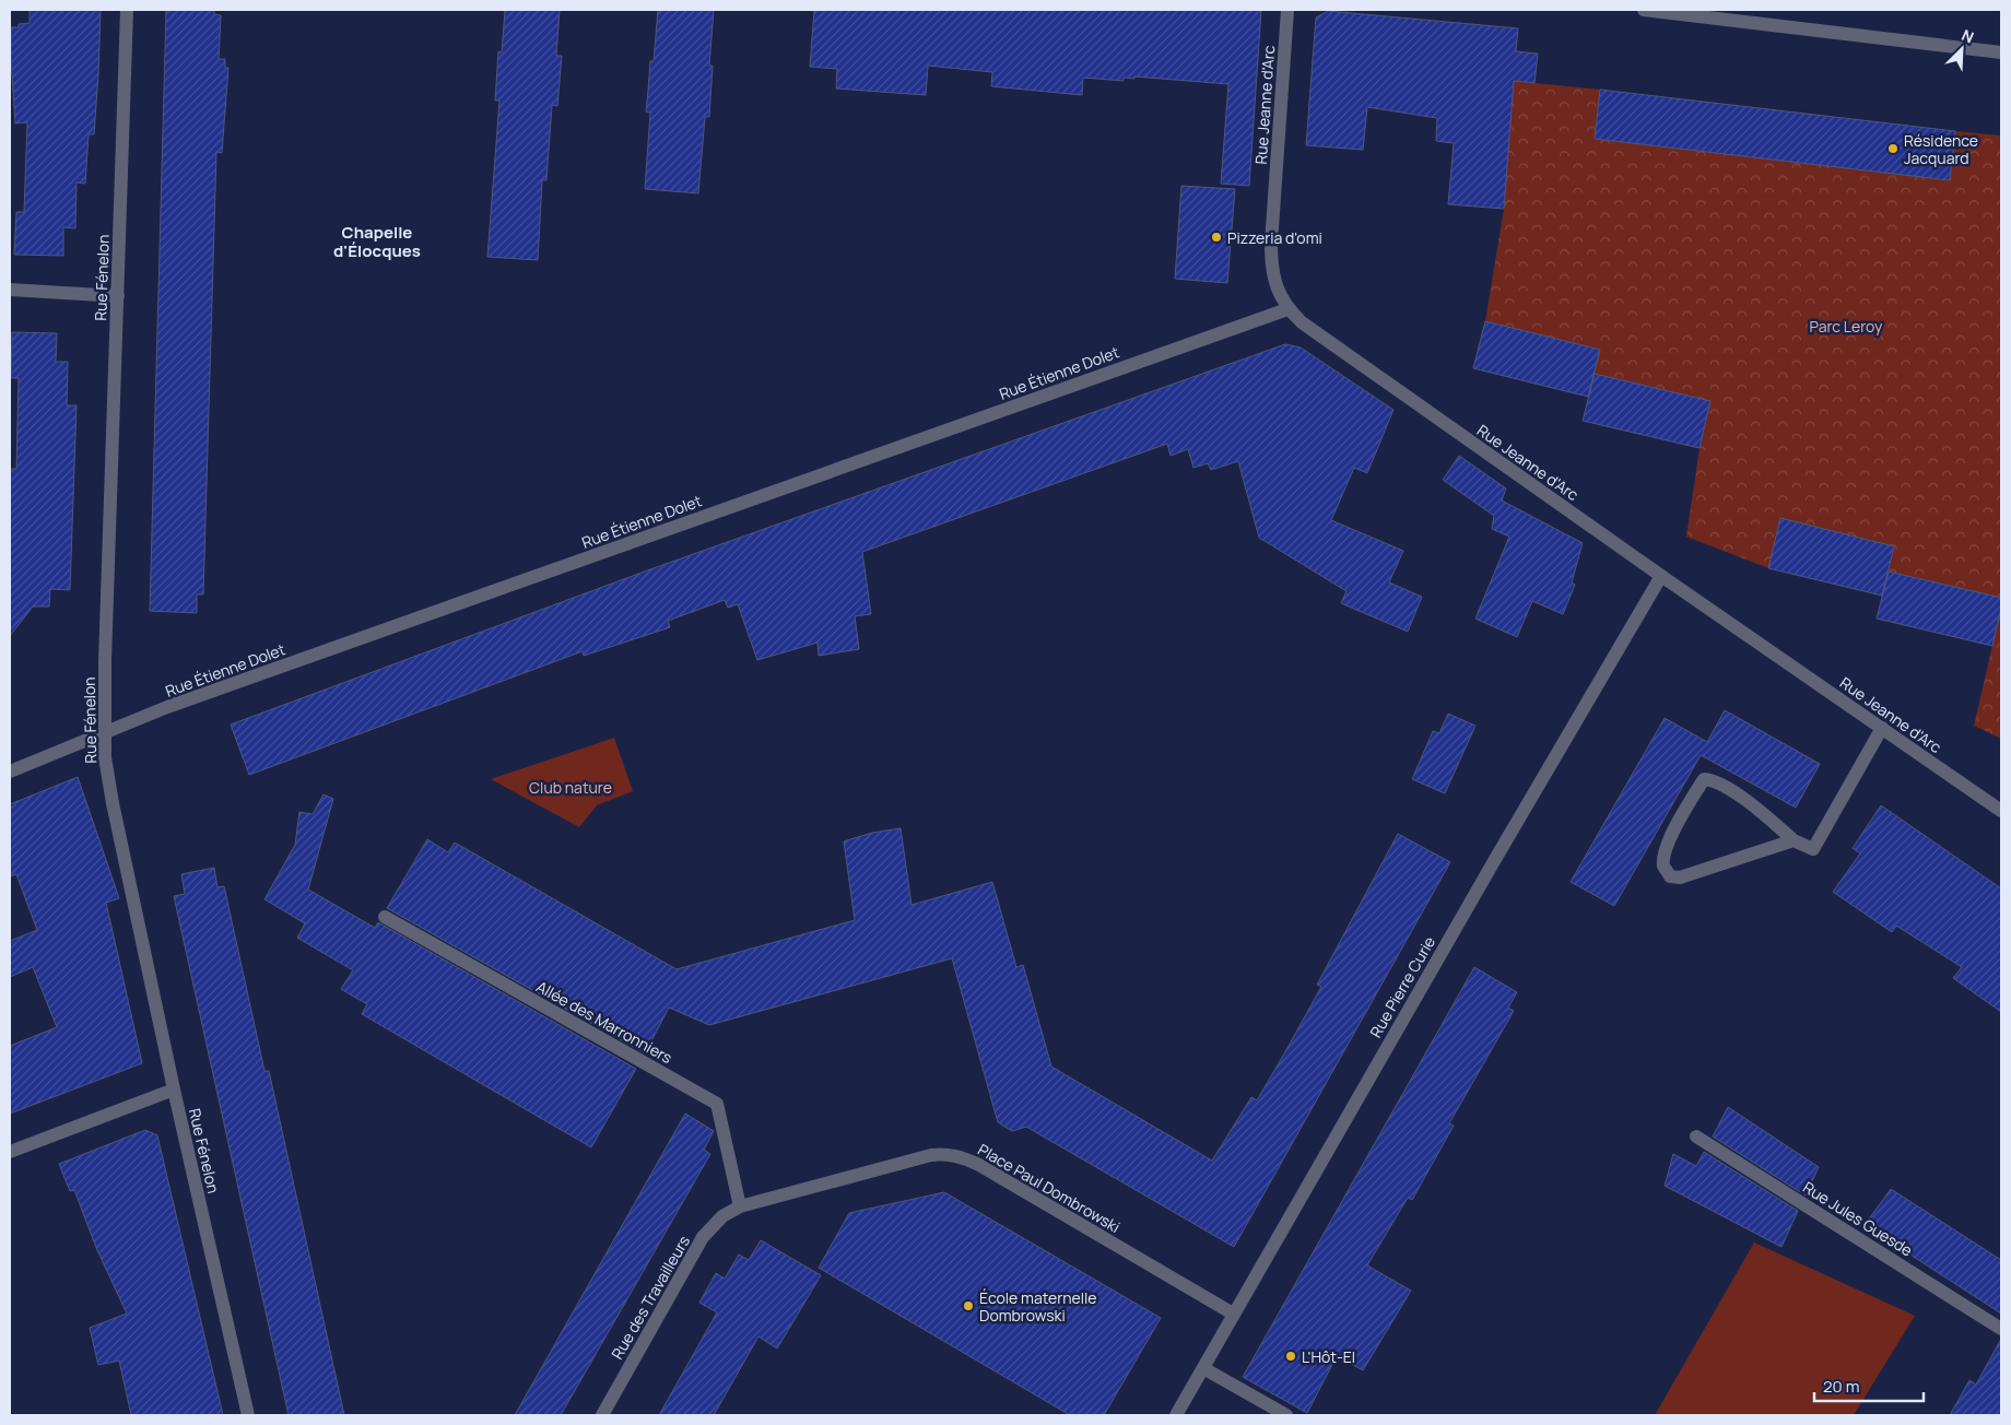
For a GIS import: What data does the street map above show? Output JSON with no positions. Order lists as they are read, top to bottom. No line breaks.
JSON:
{"streets":{"street":["Rue Jeanne d'Arc","Rue Fénelon","Rue Étienne Dolet","Rue Pierre Curie","Allée des Marronniers","Place Paul Dombrowski","Rue Jules Guesde","Rue des Travailleurs"]},"crossings":[["Rue Jeanne d'Arc","Rue Étienne Dolet"],["Rue Jeanne d'Arc","Rue Pierre Curie"],["Rue Fénelon","Rue Étienne Dolet"],["Rue Pierre Curie","Place Paul Dombrowski"],["Allée des Marronniers","Place Paul Dombrowski"],["Allée des Marronniers","Rue des Travailleurs"],["Place Paul Dombrowski","Rue des Travailleurs"]],"districts":["Chapelle d'Élocques"],"parks":["Parc Leroy","Club nature"],"places":["Résidence Jacquard","Pizzeria d'omi","École maternelle Dombrowski","L'Hôt-El"],"scale_bar":"20 m","north":"top right"}
